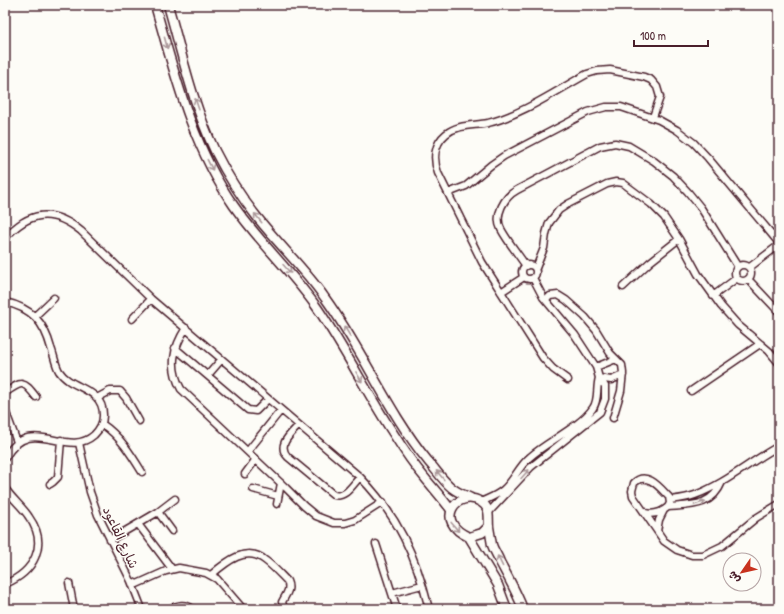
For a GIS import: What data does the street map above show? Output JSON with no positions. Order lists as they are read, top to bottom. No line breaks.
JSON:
{"streets":{"street":["شارع القاعود"]},"scale_bar":"100 m","north":"bottom left"}
